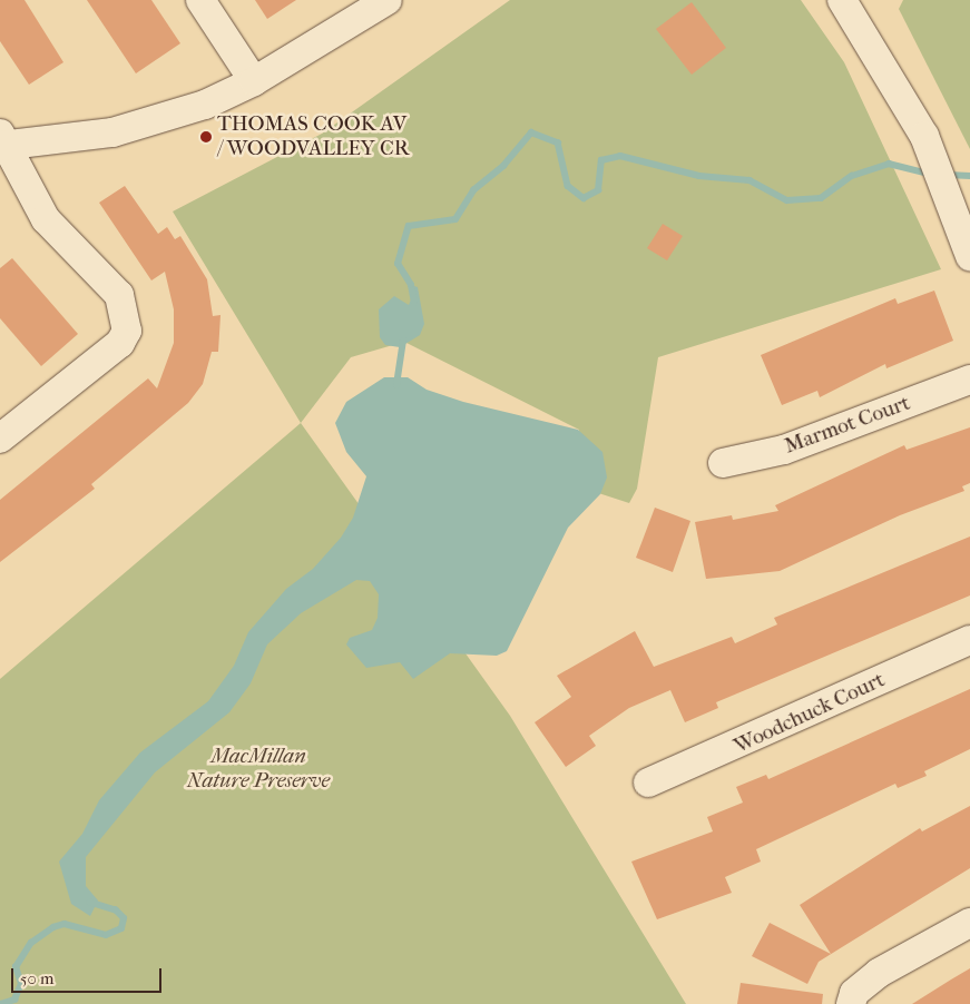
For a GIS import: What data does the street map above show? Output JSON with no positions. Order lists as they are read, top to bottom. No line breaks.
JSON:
{"streets":{"street":["Marmot Court","Woodchuck Court"]},"parks":["MacMillan Nature Preserve"],"places":["THOMAS COOK AV / WOODVALLEY CR"],"scale_bar":"50 m"}
